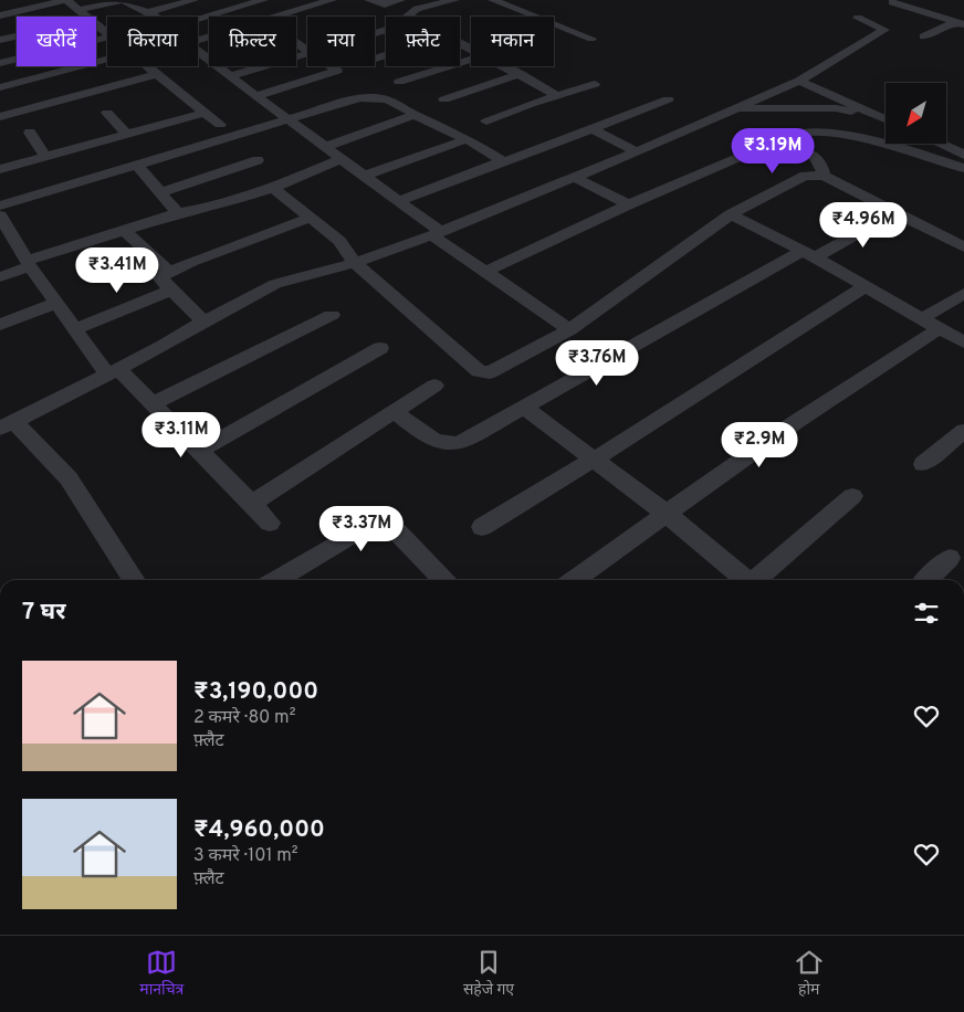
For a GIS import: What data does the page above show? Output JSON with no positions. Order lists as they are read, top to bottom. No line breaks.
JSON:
{"north":"bottom left","page":{"chip":["खरीदें","किराया","फ़िल्टर","नया","फ़्लैट","मकान"],"price":["₹3.19M","₹4.96M","₹3.41M","₹3.76M","₹3.11M","₹2.9M","₹3.37M"],"heading":"7 घर","list":[{"name":"₹3,190,000","note":"2 कमरे · 80 m² · फ़्लैट"},{"name":"₹4,960,000","note":"3 कमरे · 101 m² · फ़्लैट"}],"tabs":["मानचित्र","सहेजे गए","होम"]}}
